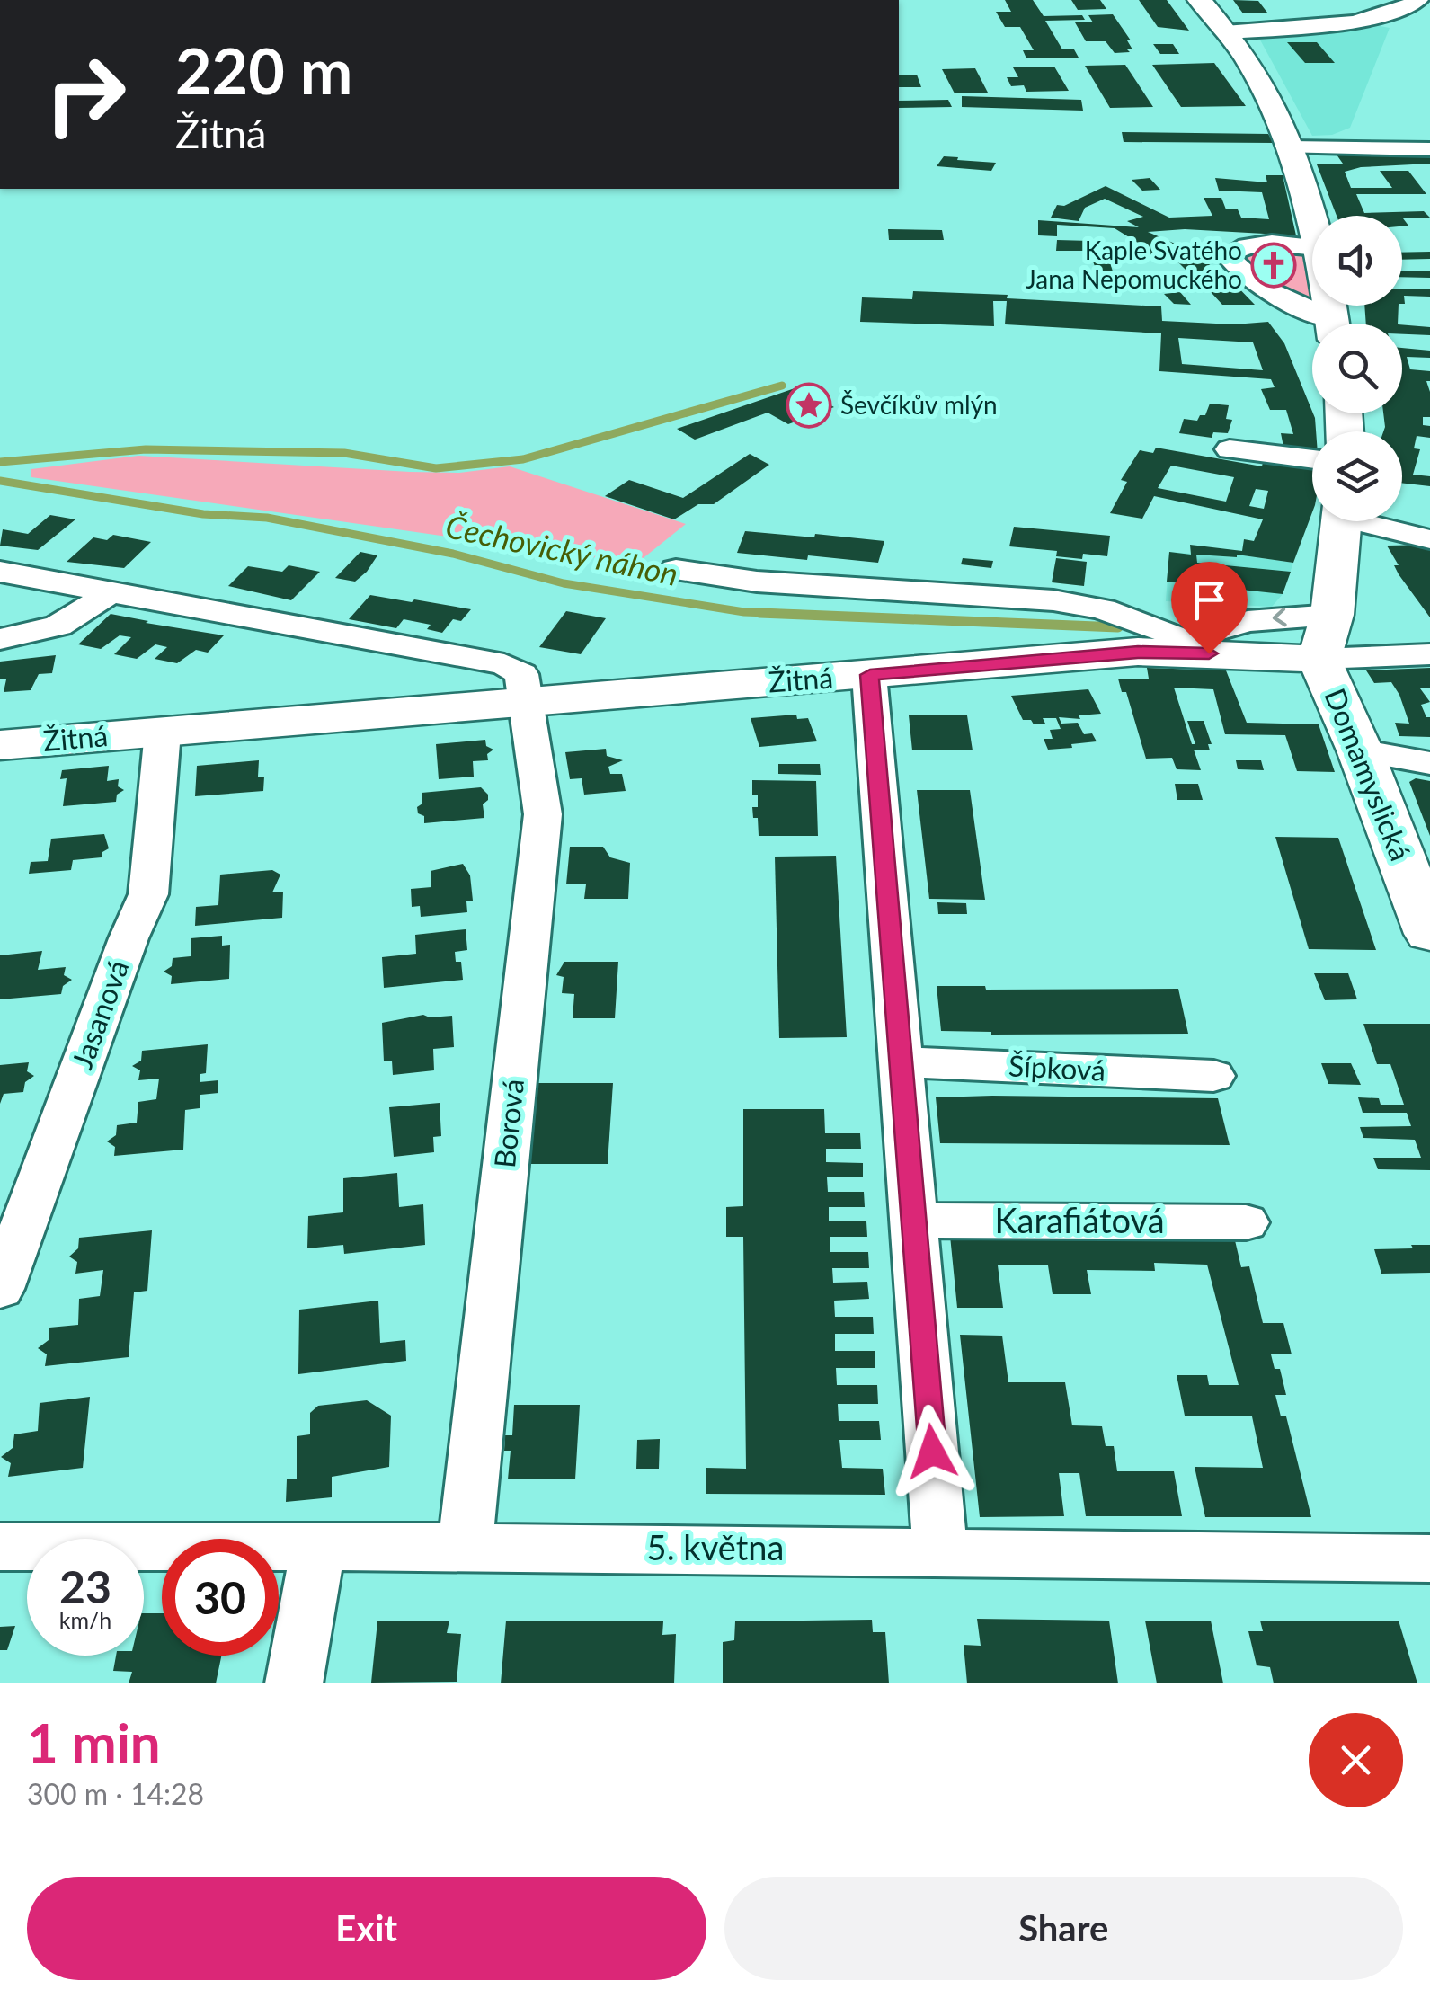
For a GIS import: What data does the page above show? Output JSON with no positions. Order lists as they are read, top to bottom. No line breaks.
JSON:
{"streets":{"street":["Žitná","Domamyslická","Jasanová","Šípková","Borová","Karafiátová","5. května"]},"crossings":[["Žitná","Domamyslická"],["Žitná","Jasanová"],["Žitná","Borová"],["Borová","5. května"]],"water":["Čechovický náhon"],"places":{"church":["Kaple Svatého Jana Nepomuckého"],"place":["Ševčíkův mlýn"]},"page":{"turn":["220 m","Žitná"],"speed":"23 km/h","limit":"30","heading":["1 min","300 m · 14:28"],"buttons":["Exit","Share"]}}
